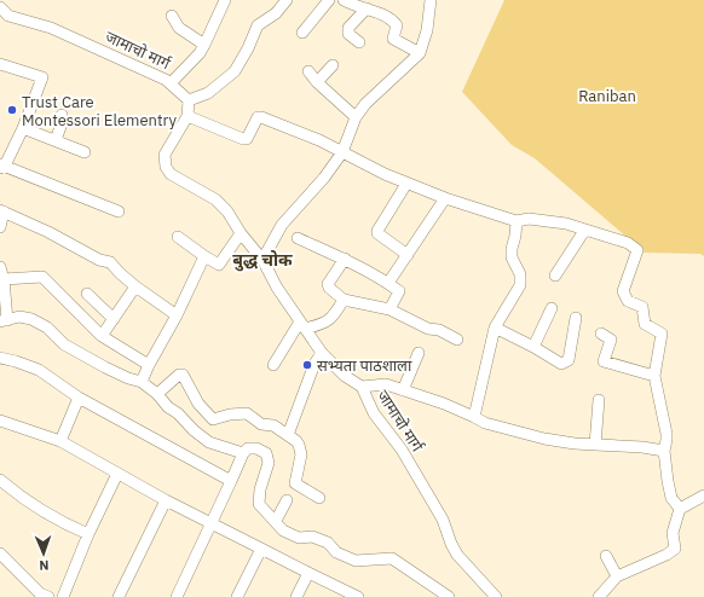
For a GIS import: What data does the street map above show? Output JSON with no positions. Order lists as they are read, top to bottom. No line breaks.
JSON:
{"streets":{"street":["जामाचो मार्ग"]},"districts":["बुद्ध चोक"],"parks":["Raniban"],"places":["Trust Care Montessori Elementry","सभ्यता पाठशाला"],"north":"bottom"}
